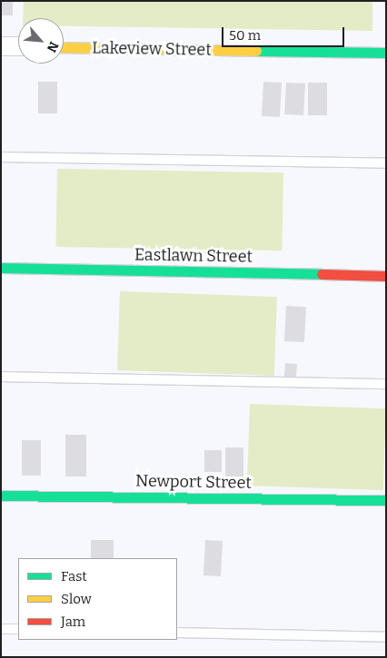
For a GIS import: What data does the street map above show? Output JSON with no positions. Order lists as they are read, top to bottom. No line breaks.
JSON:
{"streets":{"street":["Lakeview Street","Eastlawn Street","Newport Street"]},"legend":["Fast","Slow","Jam"],"scale_bar":"50 m","north":"bottom right"}
